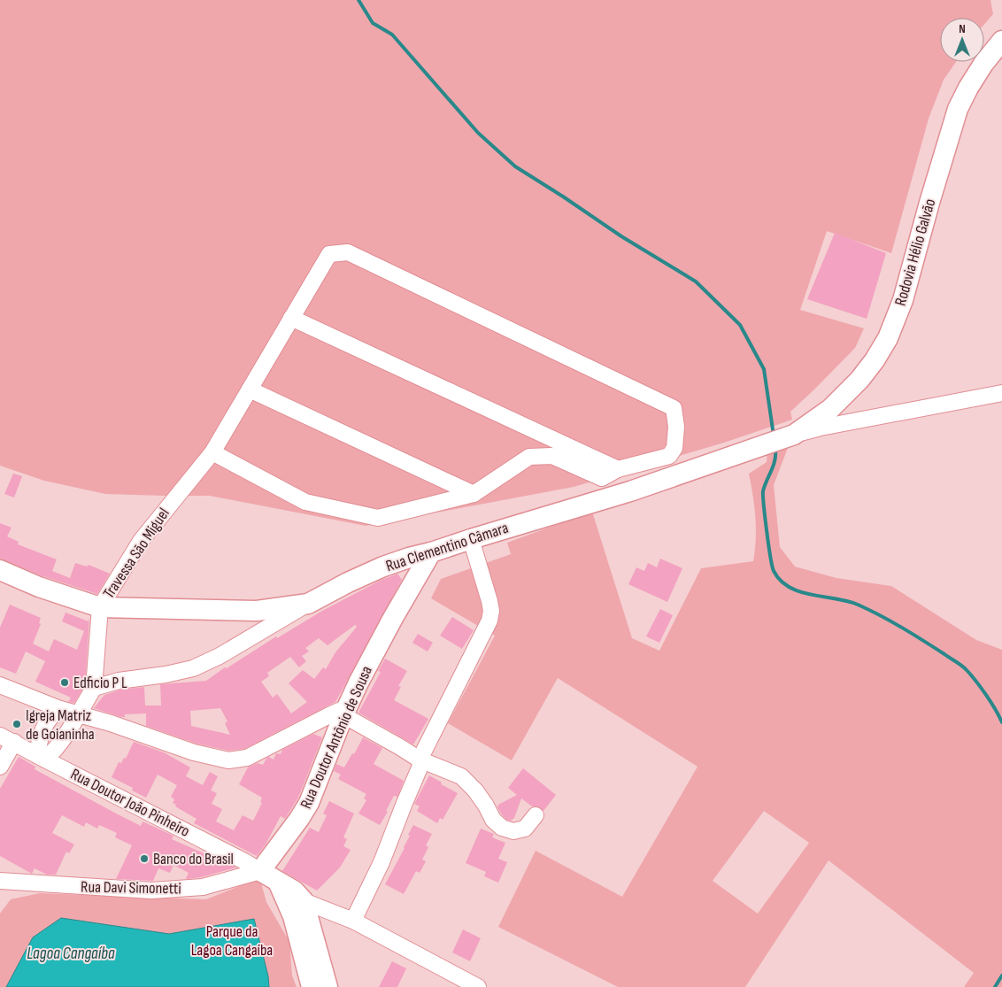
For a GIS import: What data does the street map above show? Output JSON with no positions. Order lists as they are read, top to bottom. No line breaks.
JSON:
{"streets":{"main road":["Rodovia Hélio Galvão","Rua Clementino Câmara","Rua Doutor Antônio de Sousa"],"street":["Travessa São Miguel","Rua Doutor João Pinheiro","Rua Davi Simonetti"]},"crossings":[["Rodovia Hélio Galvão","Rua Clementino Câmara"],["Rua Clementino Câmara","Travessa São Miguel"],["Rua Clementino Câmara","Rua Doutor Antônio de Sousa"],["Rua Doutor Antônio de Sousa","Rua Doutor João Pinheiro"],["Rua Doutor Antônio de Sousa","Rua Davi Simonetti"],["Rua Doutor João Pinheiro","Rua Davi Simonetti"]],"water":["Lagoa Cangaíba"],"parks":["Parque da Lagoa Cangaíba"],"places":["Edficio P L","Igreja Matriz de Goianinha","Banco do Brasil"],"north":"top"}
